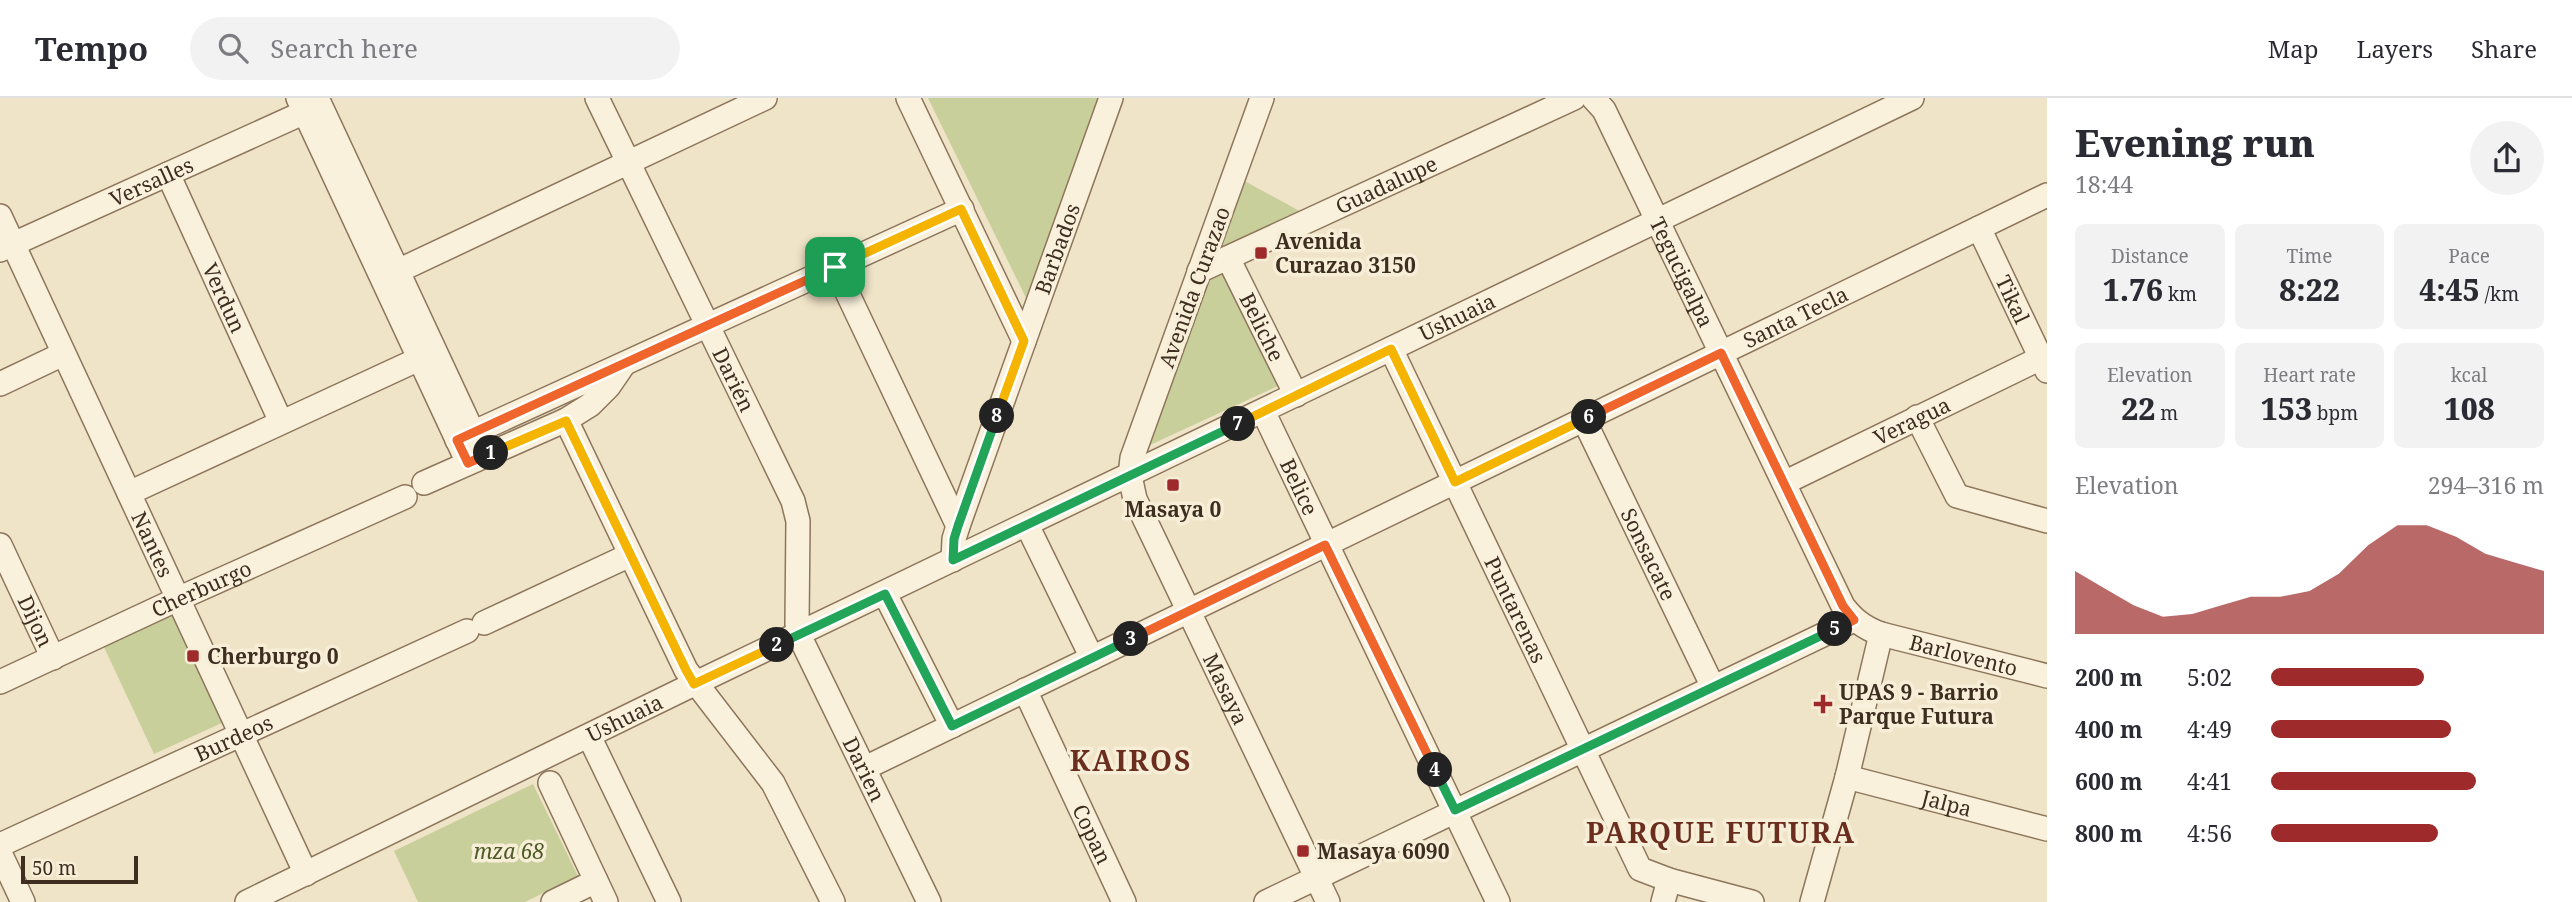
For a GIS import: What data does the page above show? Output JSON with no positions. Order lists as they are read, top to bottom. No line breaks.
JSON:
{"streets":{"street":["Versalles","Guadalupe","Barbados","Tegucigalpa","Avenida Curazao","Verdun","Tikal","Ushuaia","Santa Tecla","Beliche","Darién","Veragua","Belice","Nantes","Sonsacate","Cherburgo","Puntarenas","Dijon","Barlovento","Masaya","Burdeos","Darien","Jalpa","Copan"]},"crossings":[["Versalles","Verdun"],["Versalles","Nantes"],["Guadalupe","Avenida Curazao"],["Guadalupe","Beliche"],["Barbados","Ushuaia"],["Tegucigalpa","Ushuaia"],["Tegucigalpa","Santa Tecla"],["Tegucigalpa","Veragua"],["Tegucigalpa","Barlovento"],["Avenida Curazao","Ushuaia"],["Avenida Curazao","Masaya"],["Tikal","Santa Tecla"],["Tikal","Veragua"],["Ushuaia","Beliche"],["Ushuaia","Darién"],["Ushuaia","Belice"],["Ushuaia","Nantes"],["Ushuaia","Puntarenas"],["Ushuaia","Masaya"],["Ushuaia","Darien"],["Santa Tecla","Belice"],["Santa Tecla","Sonsacate"],["Santa Tecla","Puntarenas"],["Santa Tecla","Masaya"],["Santa Tecla","Darien"],["Santa Tecla","Copan"],["Darién","Darien"],["Nantes","Cherburgo"],["Nantes","Burdeos"],["Cherburgo","Dijon"]],"districts":["KAIROS","PARQUE FUTURA"],"parks":["mza 68"],"places":{"transit":["Avenida Curazao 3150","Masaya 0","Cherburgo 0","Masaya 6090"],"health":["UPAS 9 - Barrio Parque Futura"]},"scale_bar":"50 m","page":{"header":"Tempo","search":"Search here","nav":["Map","Layers","Share"],"heading":["Evening run","18:44"],"stats":[["Distance","1.76 km"],["Time","8:22"],["Pace","4:45 /km"],["Elevation","22 m"],["Heart rate","153 bpm"],["kcal","108"]],"pins":["8","6","7","1","5","3","2","4"],"chart":["Elevation","294–316 m"],"list":[{"name":"200 m","note":"5:02"},{"name":"400 m","note":"4:49"},{"name":"600 m","note":"4:41"},{"name":"800 m","note":"4:56"}],"scale":"50 m"}}
